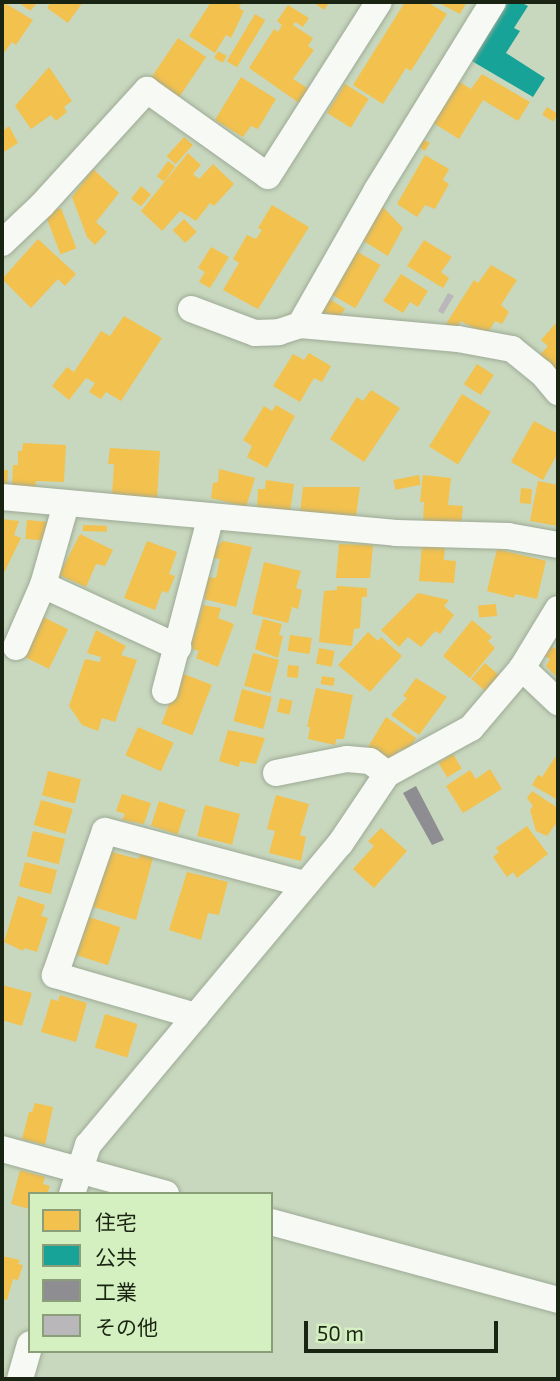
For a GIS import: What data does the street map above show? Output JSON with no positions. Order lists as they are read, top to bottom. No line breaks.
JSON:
{"legend":["住宅","公共","工業","その他"],"scale_bar":"50 m"}
